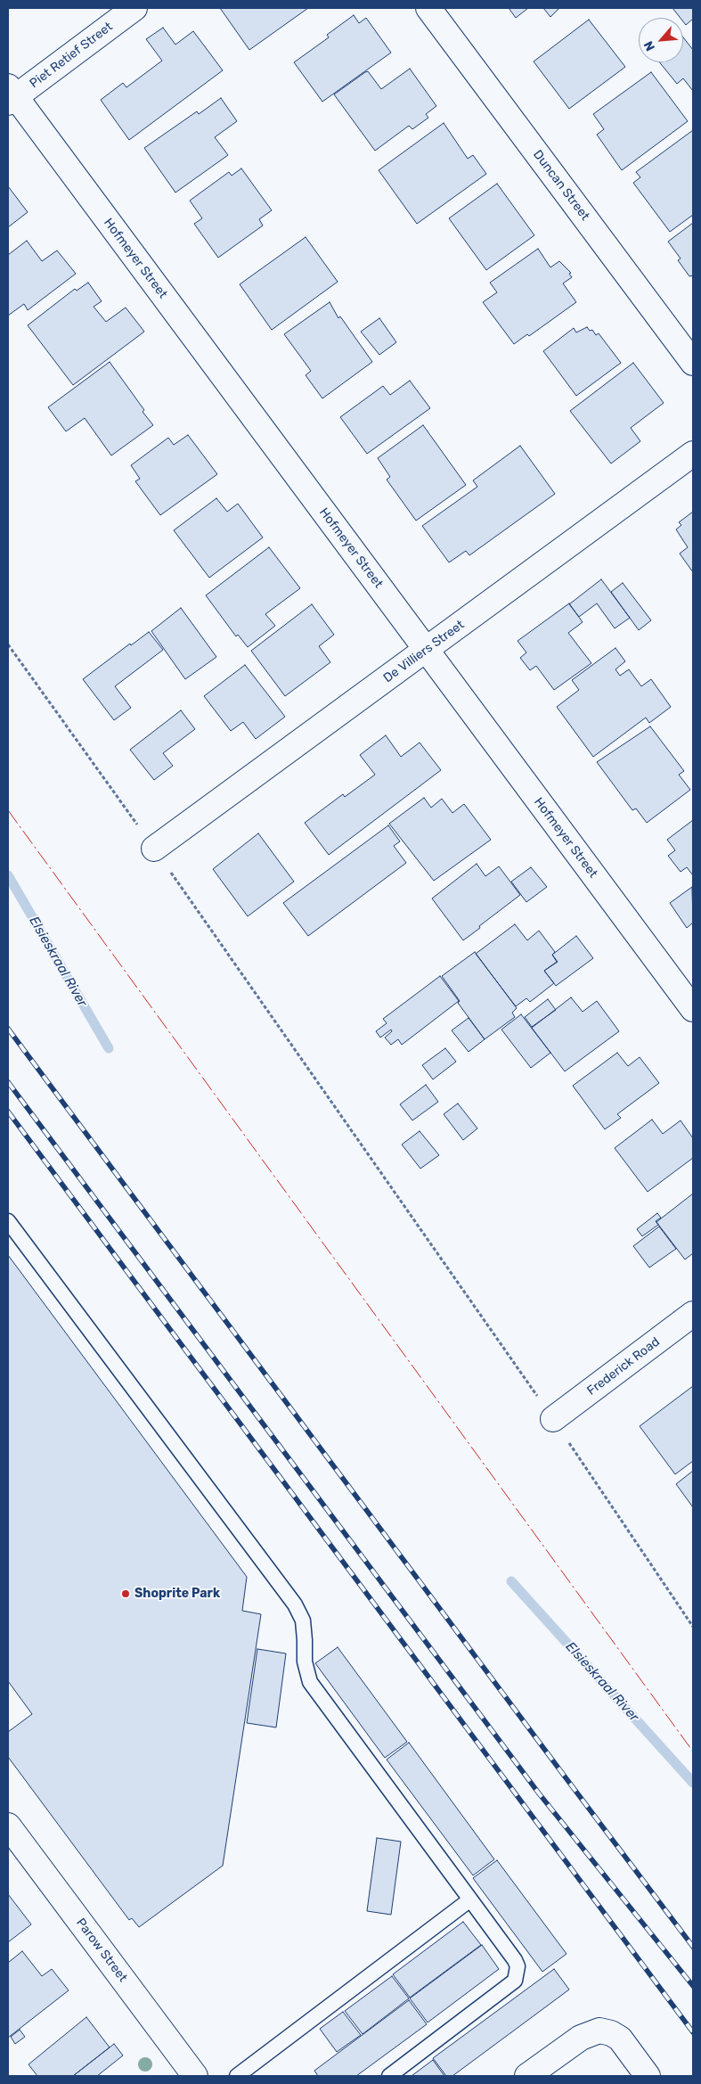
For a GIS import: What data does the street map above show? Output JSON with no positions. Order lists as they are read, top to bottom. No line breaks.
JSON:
{"streets":{"street":["Piet Retief Street","Duncan Street","Hofmeyer Street","De Villiers Street","Frederick Road","Parow Street"]},"crossings":[["Piet Retief Street","Hofmeyer Street"],["Hofmeyer Street","De Villiers Street"]],"water":["Elsieskraal River"],"places":["Shoprite Park"],"north":"bottom left"}
